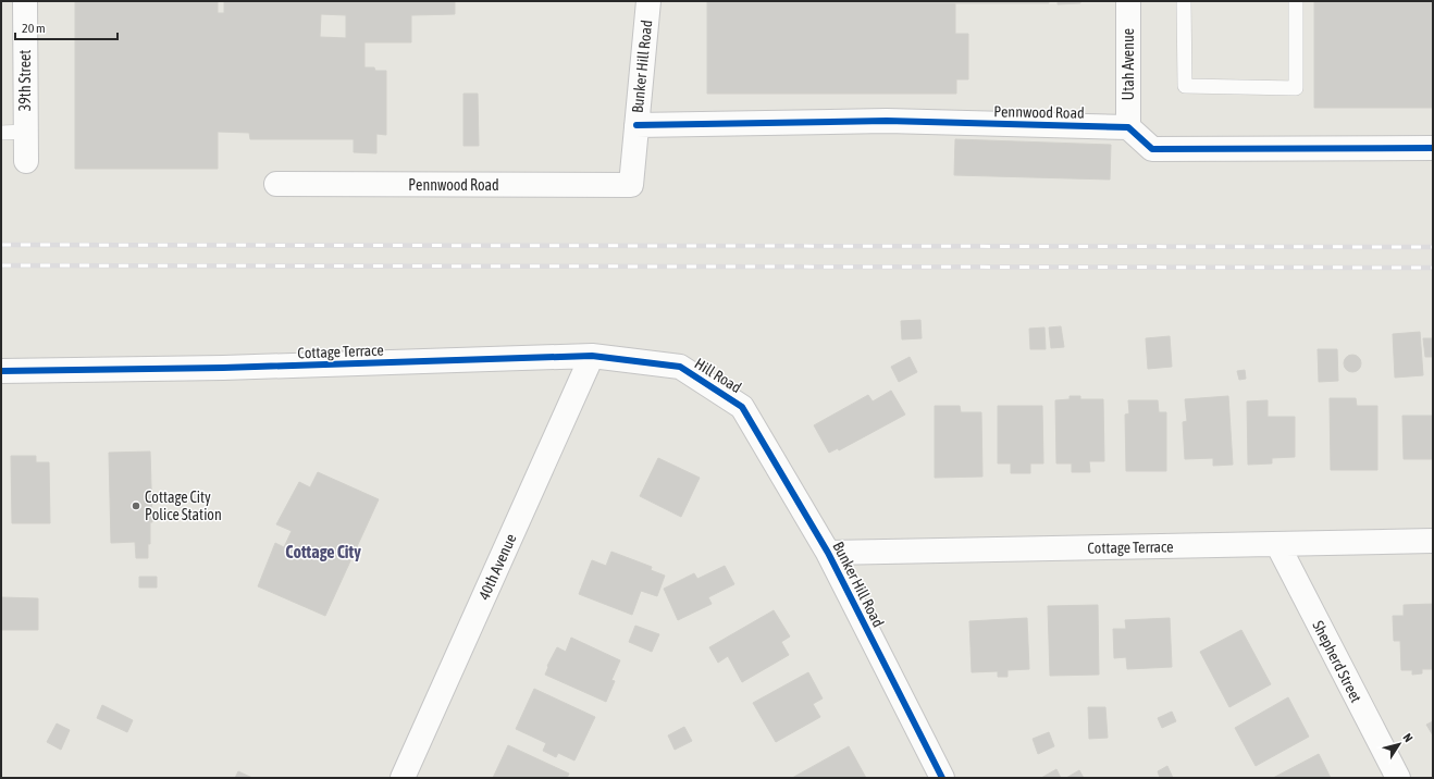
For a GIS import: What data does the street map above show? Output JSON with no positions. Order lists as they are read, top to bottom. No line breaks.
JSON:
{"streets":{"street":["Utah Avenue","Bunker Hill Road","39th Street","Pennwood Road","Cottage Terrace","Hill Road","40th Avenue","Shepherd Street"]},"crossings":[["Utah Avenue","Pennwood Road"],["Bunker Hill Road","Pennwood Road"],["Bunker Hill Road","Cottage Terrace"],["Bunker Hill Road","Hill Road"],["Cottage Terrace","Hill Road"],["Cottage Terrace","40th Avenue"],["Cottage Terrace","Shepherd Street"]],"districts":["Cottage City"],"places":["Cottage City Police Station"],"scale_bar":"20 m","north":"top right"}
